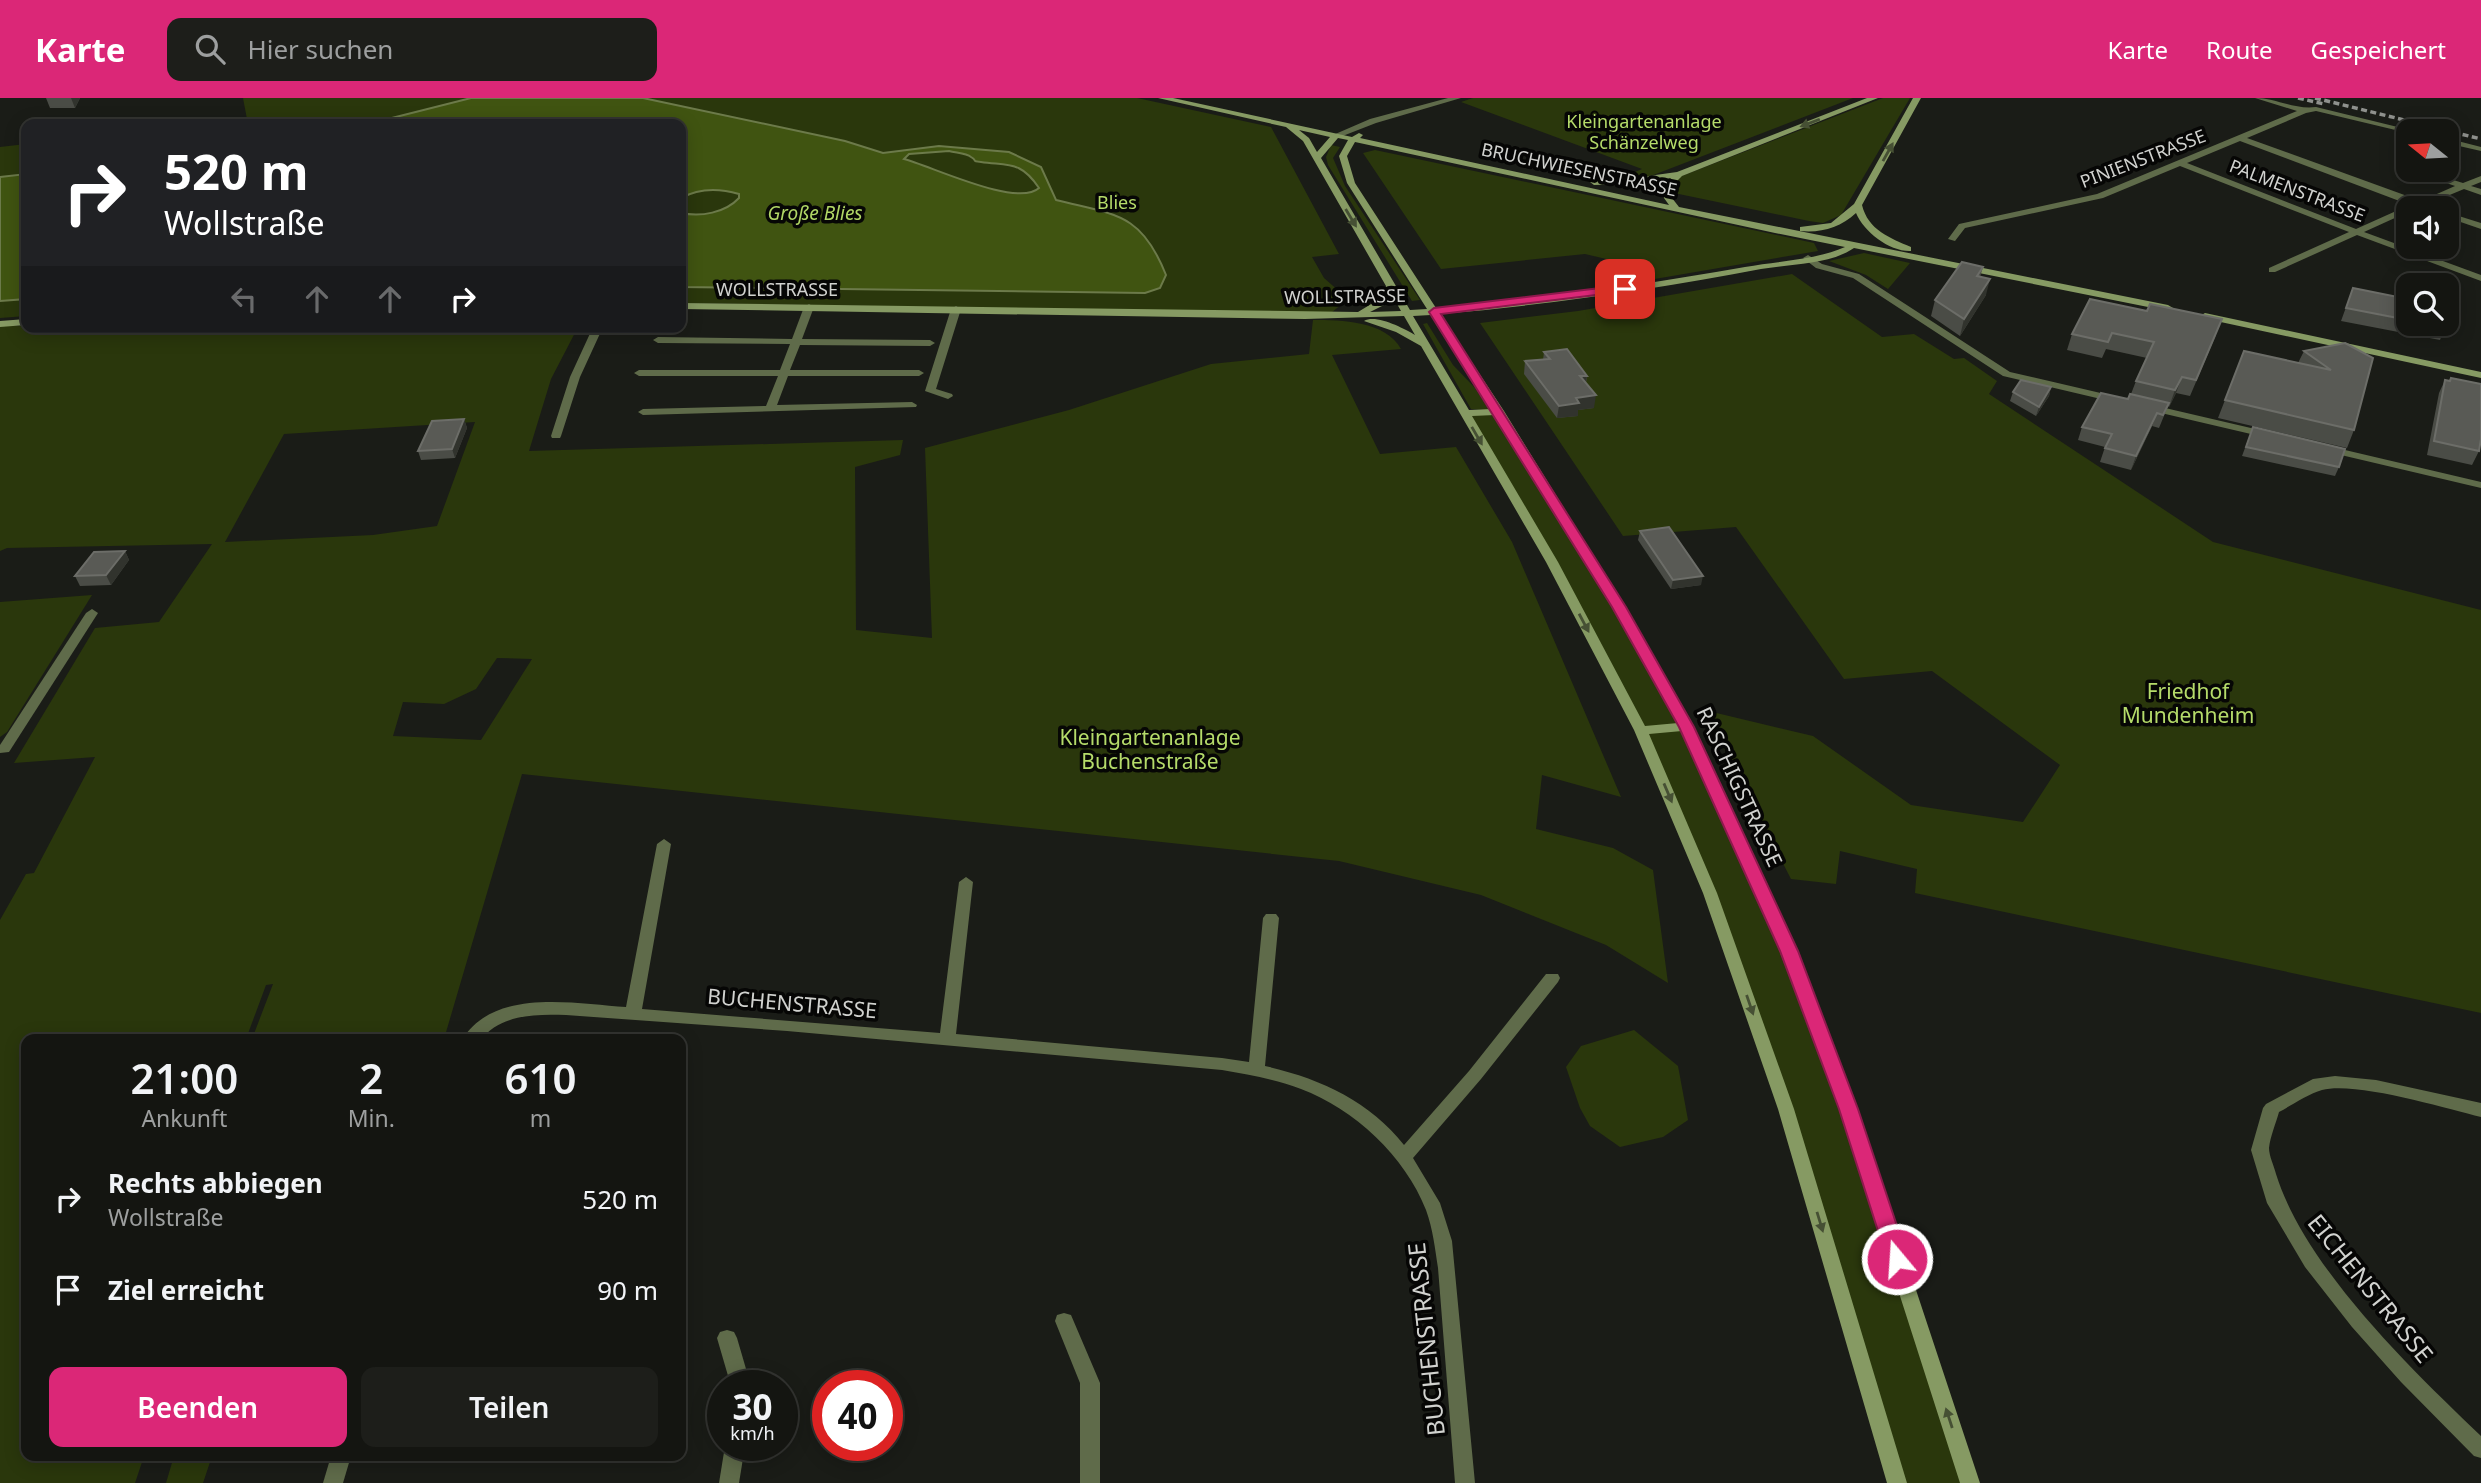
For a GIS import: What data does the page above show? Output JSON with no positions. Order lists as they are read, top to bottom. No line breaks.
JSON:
{"streets":{"street":["PINIENSTRASSE","BRUCHWIESENSTRASSE","PALMENSTRASSE","WOLLSTRASSE","RASCHIGSTRASSE","BUCHENSTRASSE","EICHENSTRASSE"]},"crossings":[["PINIENSTRASSE","PALMENSTRASSE"],["BRUCHWIESENSTRASSE","WOLLSTRASSE"],["BRUCHWIESENSTRASSE","RASCHIGSTRASSE"],["WOLLSTRASSE","RASCHIGSTRASSE"]],"water":["Große Blies"],"parks":["Kleingartenanlage Schänzelweg","Blies","Friedhof Mundenheim","Kleingartenanlage Buchenstraße"],"north":"left","page":{"header":"Karte","search":"Hier suchen","nav":["Karte","Route","Gespeichert"],"turn":["520 m","Wollstraße"],"eta":["21:00","Ankunft","2","Min.","610","m"],"list":[{"name":"Rechts abbiegen","note":"Wollstraße","value":"520 m"},{"name":"Ziel erreicht","value":"90 m"}],"buttons":["Beenden","Teilen"],"speed":"30 km/h","limit":"40"}}
